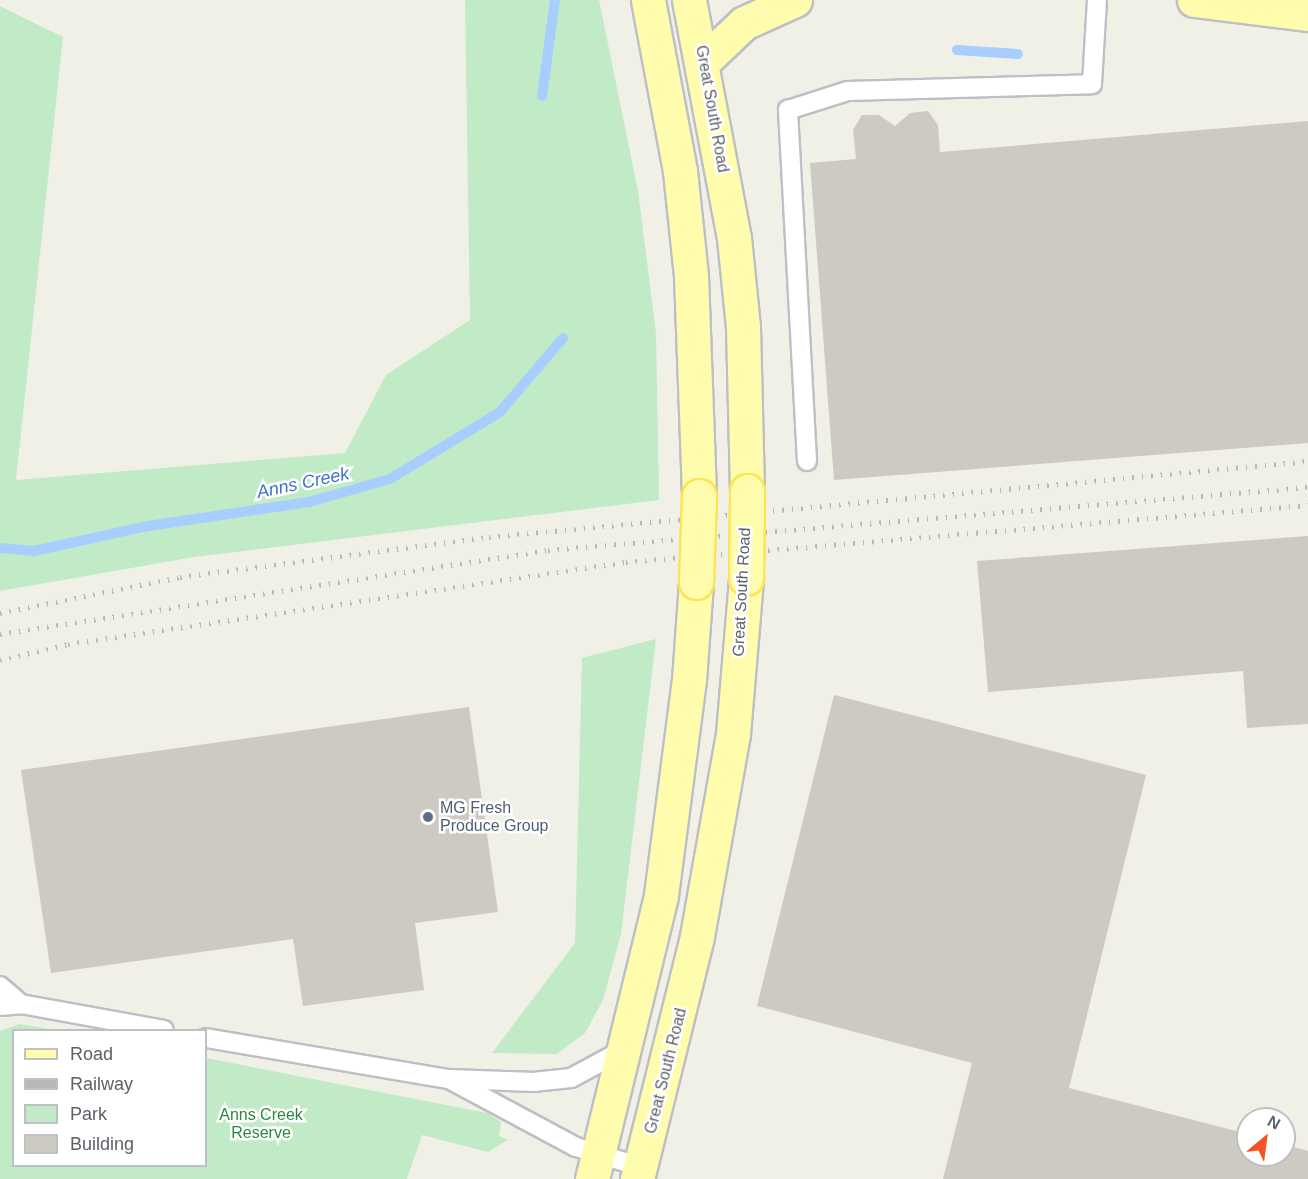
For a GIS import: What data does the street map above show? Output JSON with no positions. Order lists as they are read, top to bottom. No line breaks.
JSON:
{"streets":{"main road":["Great South Road"]},"water":["Anns Creek"],"parks":["Anns Creek Reserve"],"places":["MG Fresh Produce Group"],"legend":["Road","Railway","Park","Building"],"north":"top right"}
